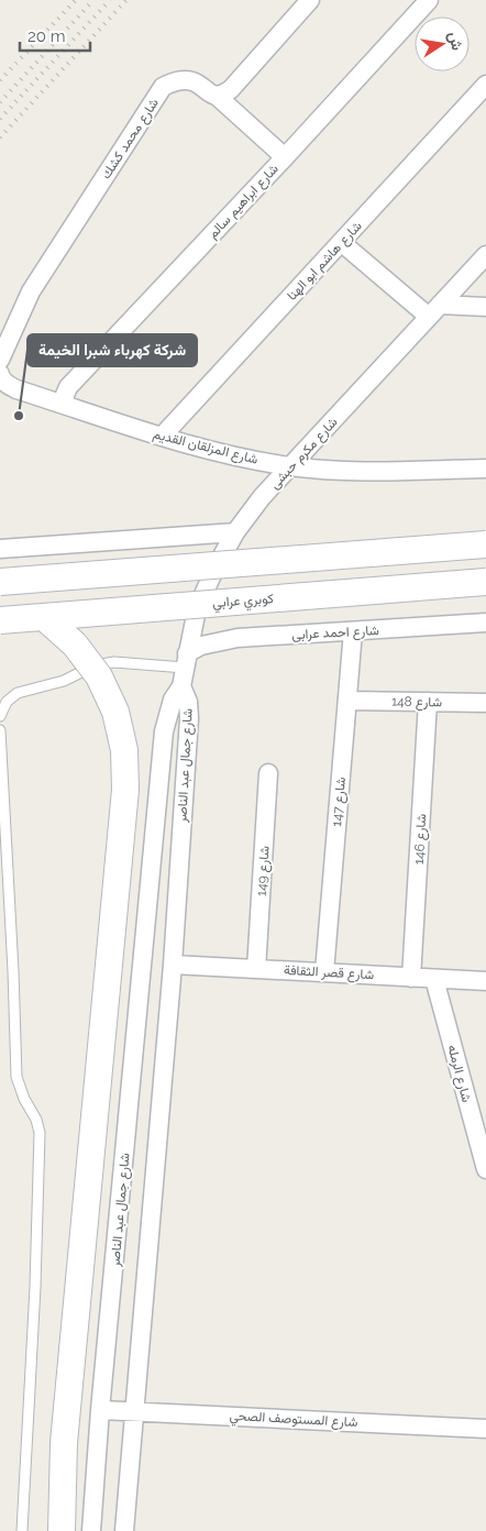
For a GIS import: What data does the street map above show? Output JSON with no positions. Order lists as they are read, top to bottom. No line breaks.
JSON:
{"streets":{"main road":["كوبري عرابي"],"street":["شارع محمد كشك","شارع ابراهيم سالم","شارع هاشم ابو الهنا","شارع المزلقان القديم","شارع مكرم حبشى","شارع احمد عرابى","شارع 148","شارع جمال عبد الناصر","شارع 147","شارع 146","شارع 149","شارع قصر الثقافة","شارع الرمله","شارع المستوصف الصحي"]},"crossings":[["شارع محمد كشك","شارع ابراهيم سالم"],["شارع ابراهيم سالم","شارع المزلقان القديم"],["شارع هاشم ابو الهنا","شارع المزلقان القديم"],["شارع المزلقان القديم","شارع مكرم حبشى"],["شارع مكرم حبشى","شارع احمد عرابى"],["شارع مكرم حبشى","شارع جمال عبد الناصر"],["شارع احمد عرابى","شارع جمال عبد الناصر"],["شارع احمد عرابى","شارع 147"],["شارع 148","شارع 147"],["شارع 148","شارع 146"],["شارع جمال عبد الناصر","شارع قصر الثقافة"],["شارع جمال عبد الناصر","شارع المستوصف الصحي"],["شارع 147","شارع قصر الثقافة"],["شارع 146","شارع قصر الثقافة"],["شارع 149","شارع قصر الثقافة"],["شارع قصر الثقافة","شارع الرمله"]],"places":["شركة كهرباء شبرا الخيمة"],"scale_bar":"20 m","north":"right"}
